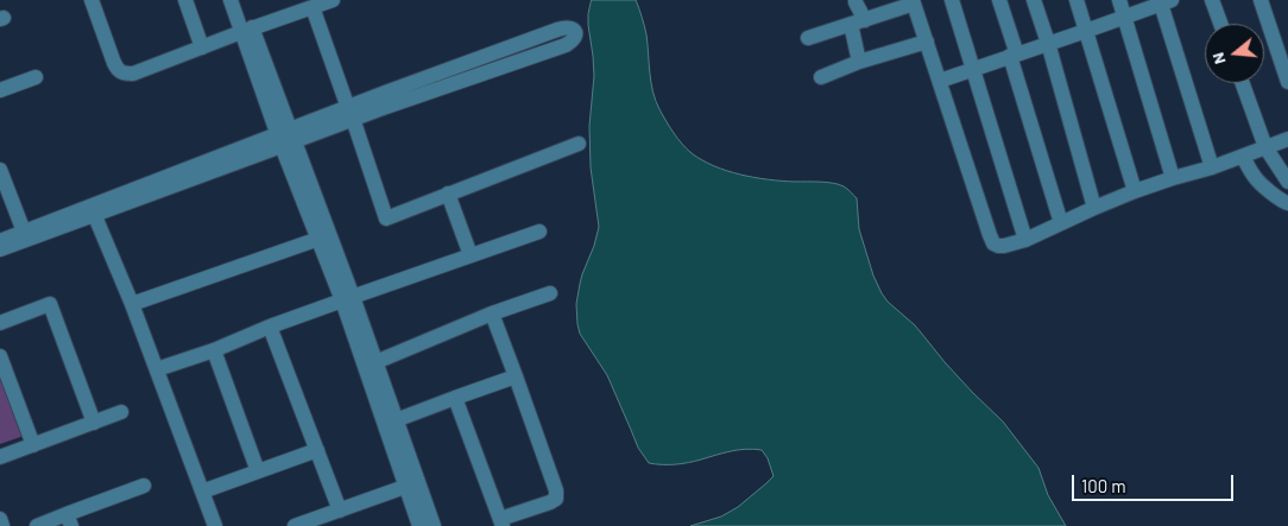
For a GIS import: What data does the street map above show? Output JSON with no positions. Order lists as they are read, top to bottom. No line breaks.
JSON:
{"scale_bar":"100 m","north":"left"}
